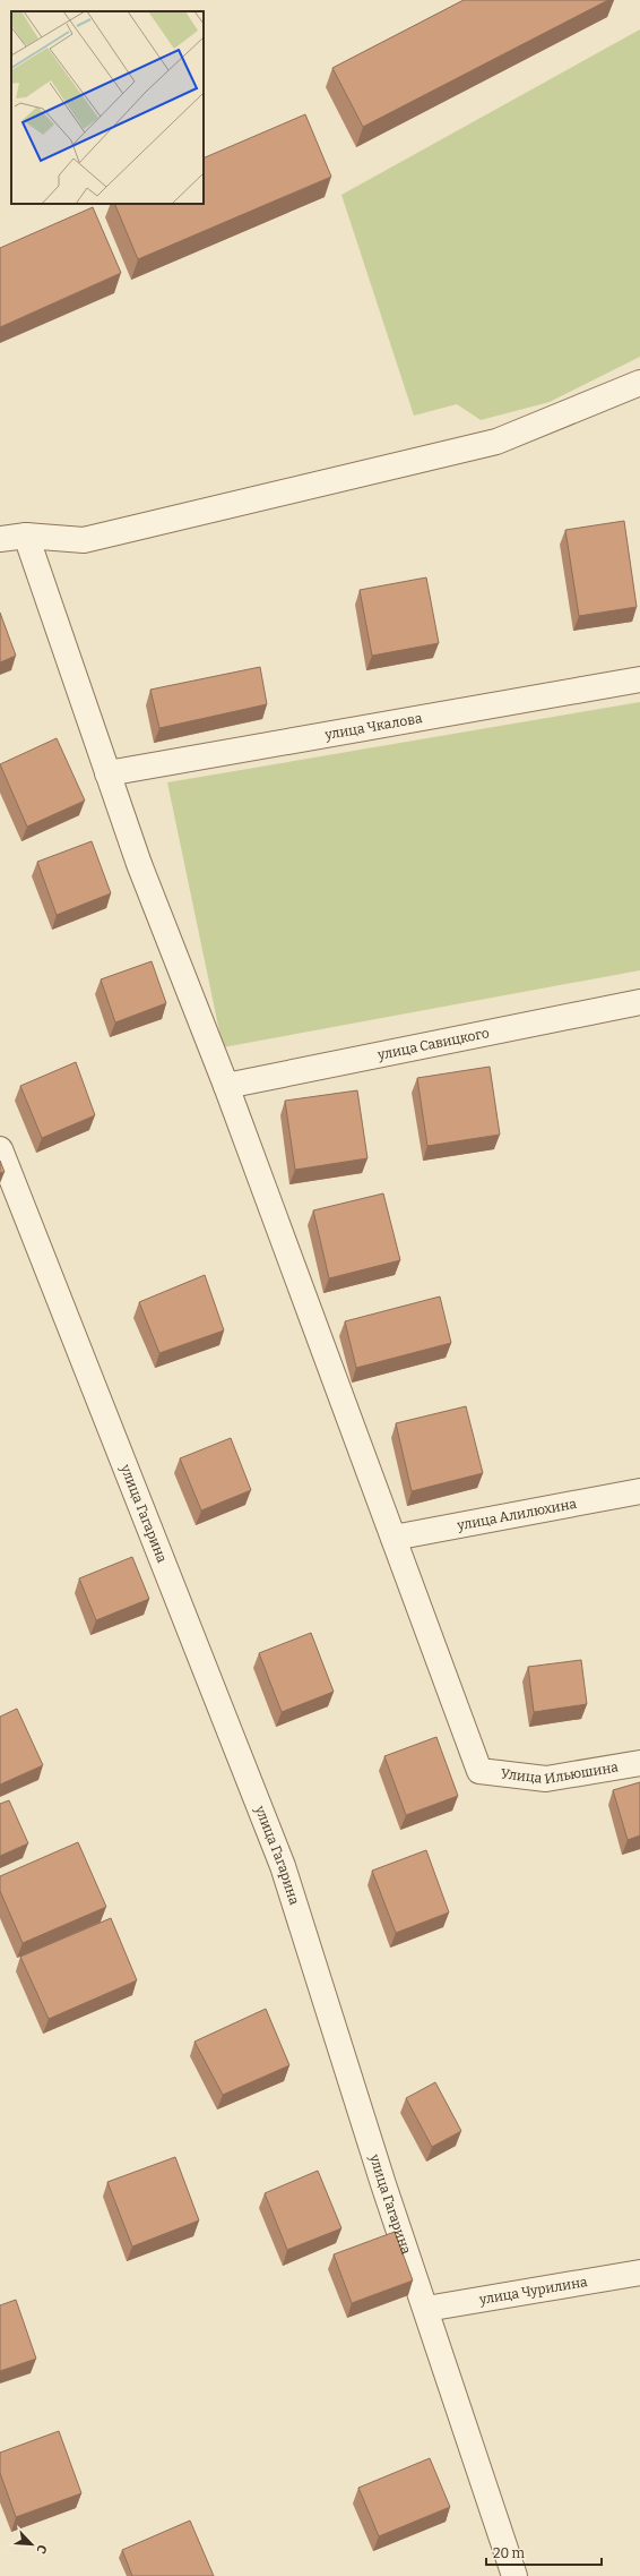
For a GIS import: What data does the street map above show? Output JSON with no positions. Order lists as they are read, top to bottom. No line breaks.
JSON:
{"streets":{"street":["улица Чкалова","улица Савицкого","улица Гагарина","улица Алилюхина","Улица Ильюшина","улица Чурилина"]},"crossings":[["улица Гагарина","улица Чурилина"],["улица Алилюхина","Улица Ильюшина"]],"scale_bar":"20 m","north":"bottom right"}
